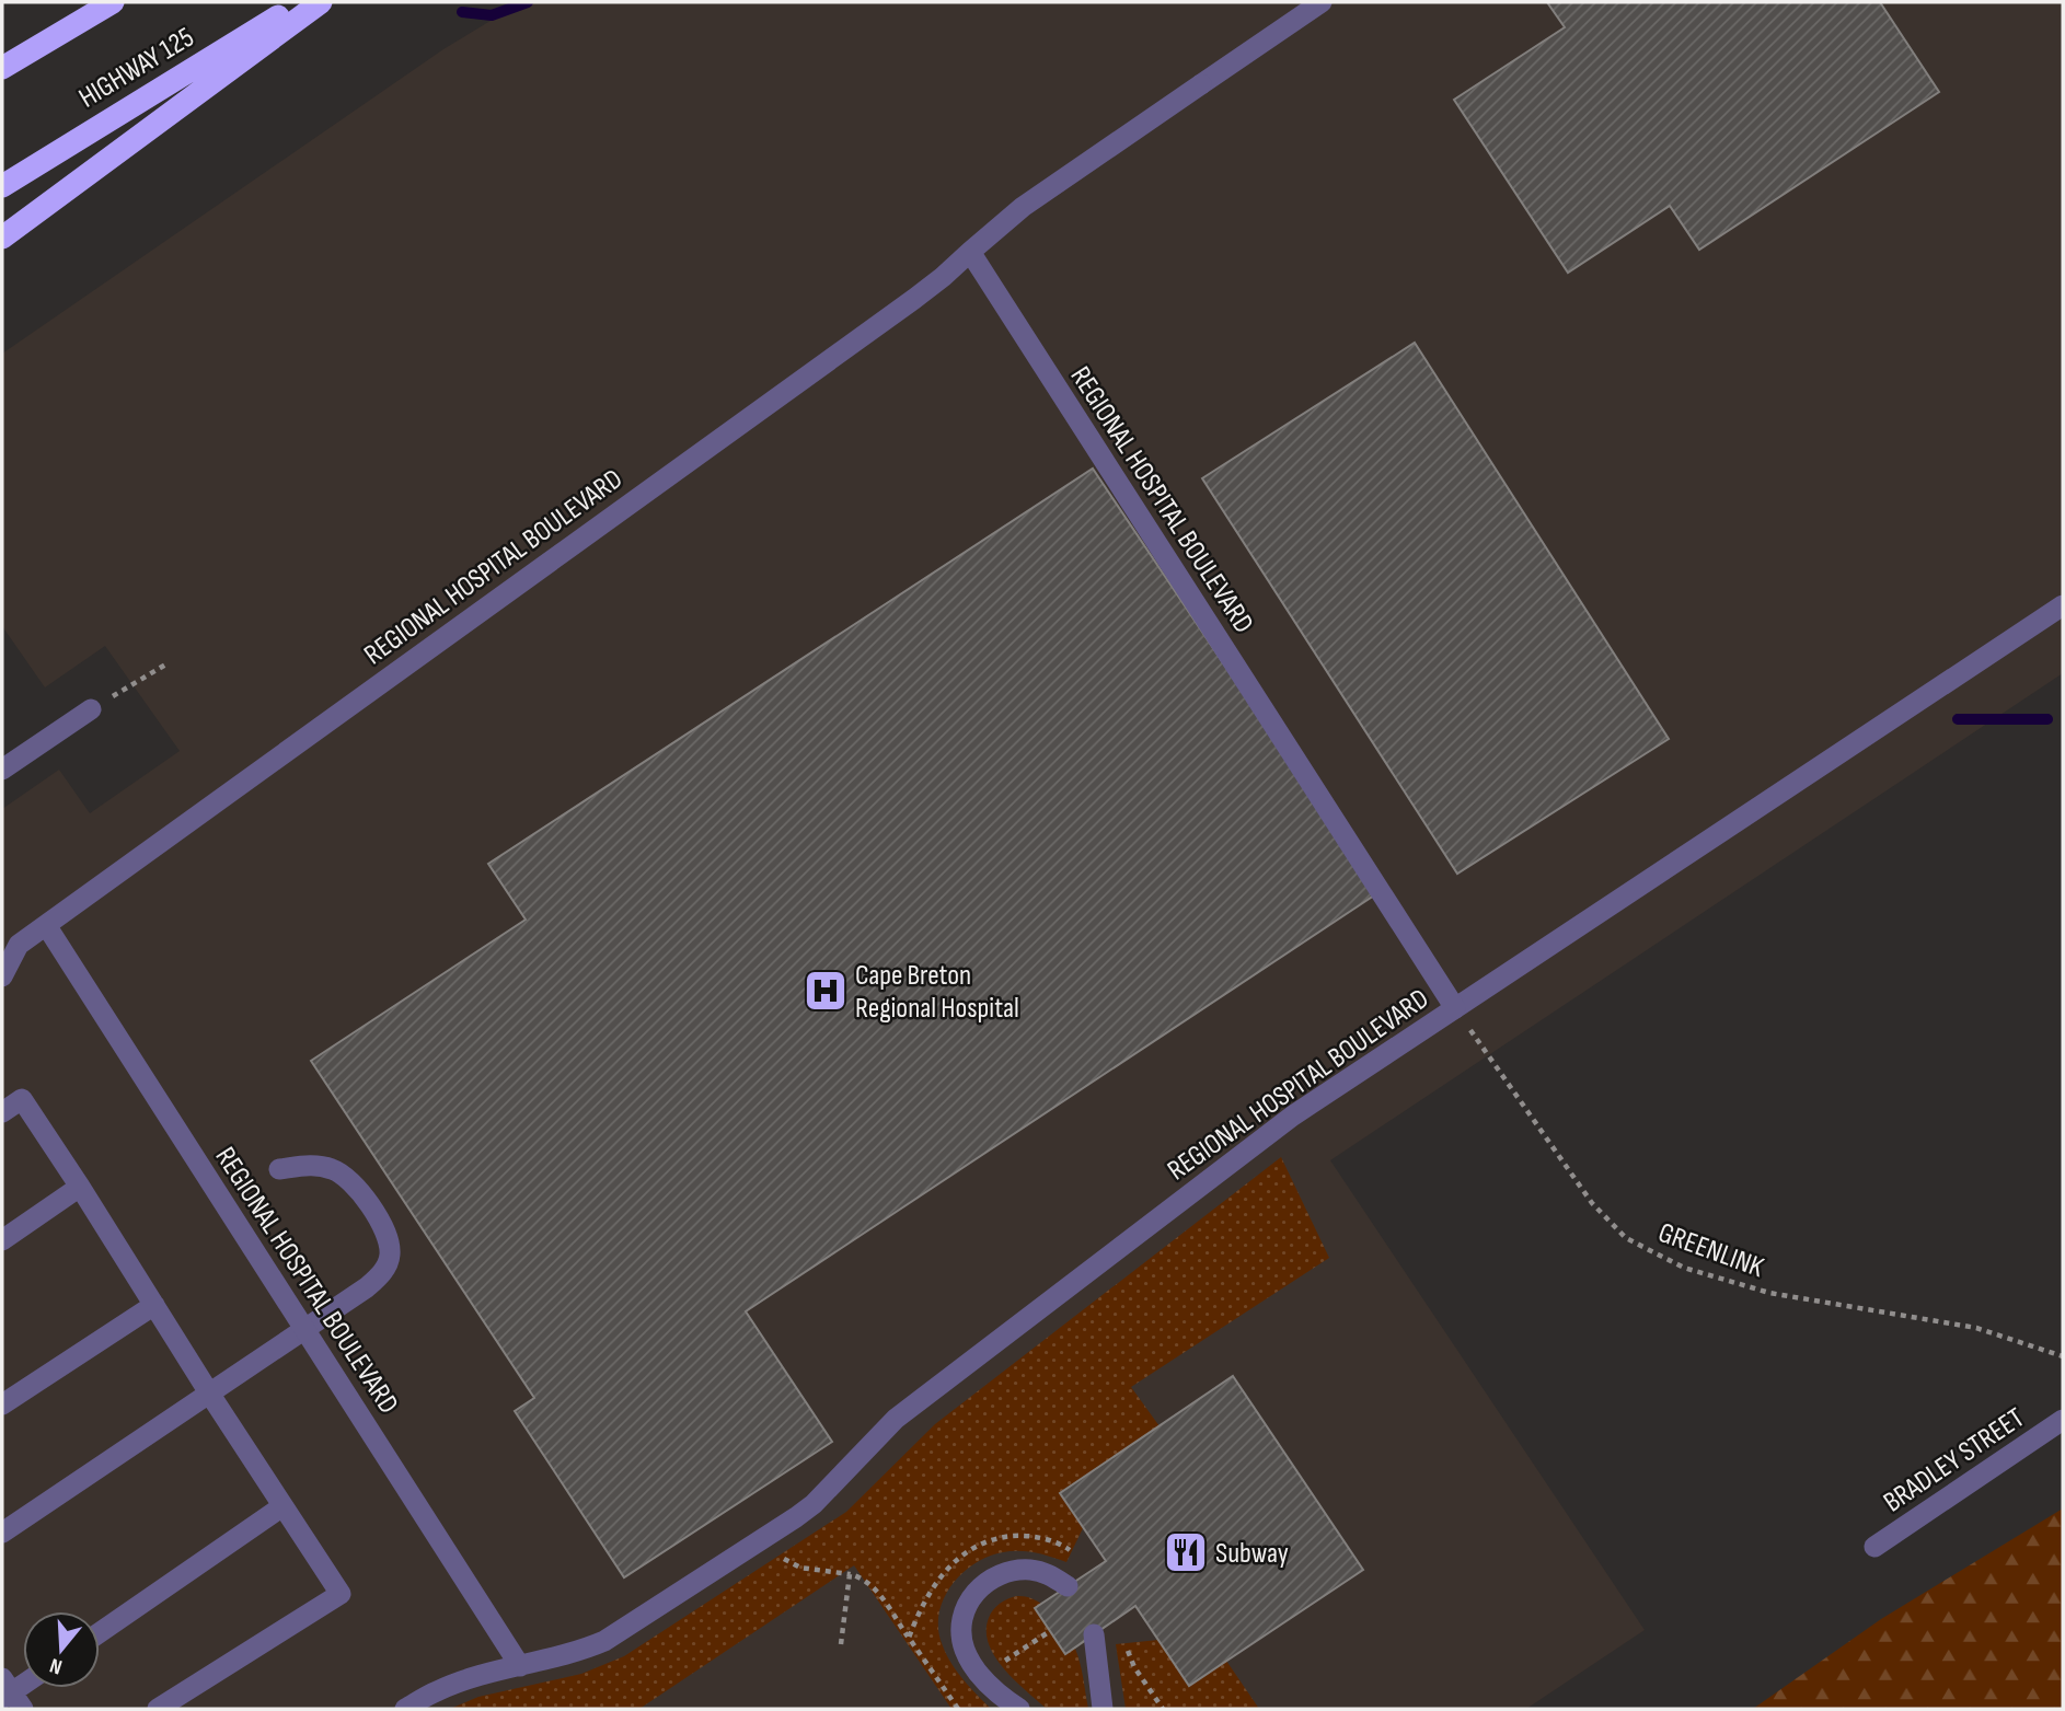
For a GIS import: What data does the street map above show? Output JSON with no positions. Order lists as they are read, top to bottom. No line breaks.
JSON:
{"streets":{"highway":["HIGHWAY 125"],"street":["REGIONAL HOSPITAL BOULEVARD","BRADLEY STREET"],"path":["GREENLINK"]},"crossings":[["REGIONAL HOSPITAL BOULEVARD","GREENLINK"]],"places":{"hospital":["Cape Breton Regional Hospital"],"restaurant":["Subway"]},"north":"bottom"}
